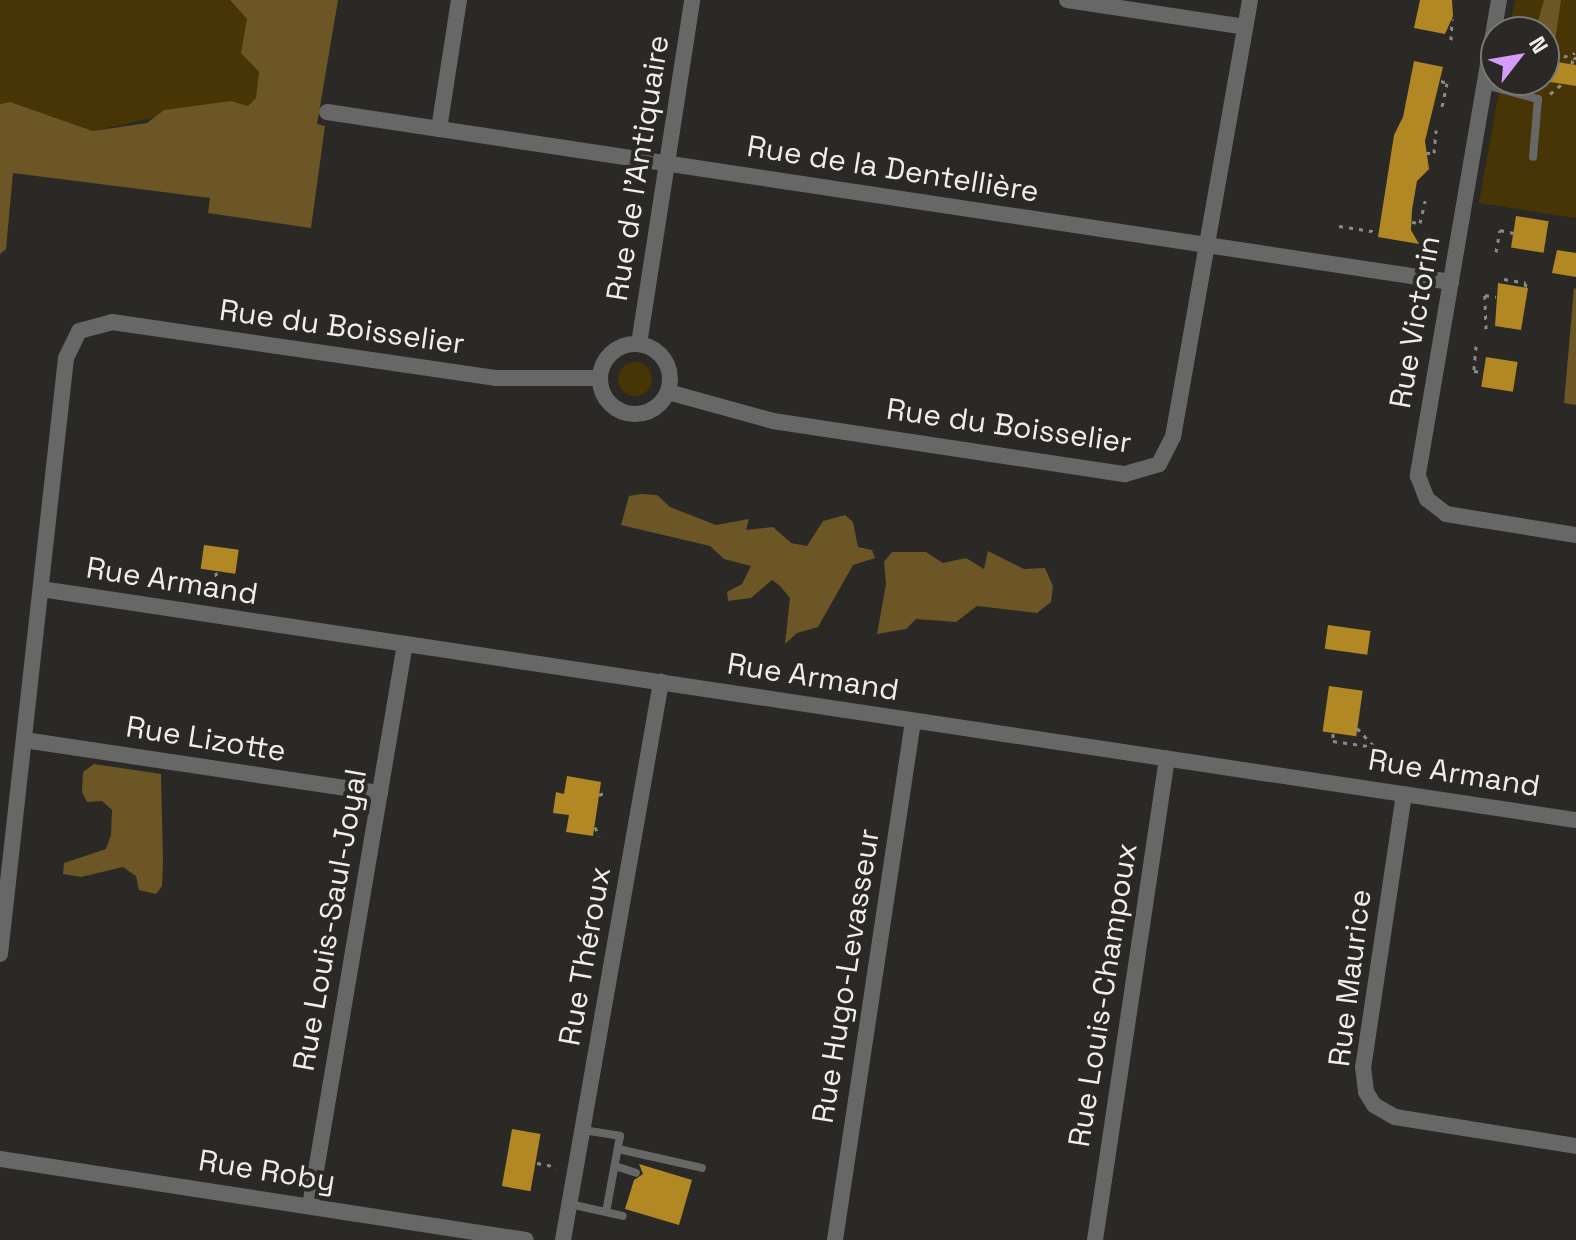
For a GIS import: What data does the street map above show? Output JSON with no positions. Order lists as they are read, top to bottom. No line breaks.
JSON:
{"streets":{"street":["Rue de l'Antiquaire","Rue de la Dentellière","Rue Victorin","Rue du Boisselier","Rue Armand","Rue Lizotte","Rue Louis-Saul-Joyal","Rue Théroux","Rue Hugo-Levasseur","Rue Maurice","Rue Louis-Champoux","Rue Roby"]},"crossings":[["Rue de l'Antiquaire","Rue de la Dentellière"],["Rue de l'Antiquaire","Rue du Boisselier"],["Rue de la Dentellière","Rue Victorin"],["Rue de la Dentellière","Rue du Boisselier"],["Rue du Boisselier","Rue Armand"],["Rue Armand","Rue Louis-Saul-Joyal"],["Rue Armand","Rue Théroux"],["Rue Armand","Rue Hugo-Levasseur"],["Rue Armand","Rue Maurice"],["Rue Armand","Rue Louis-Champoux"],["Rue Lizotte","Rue Louis-Saul-Joyal"],["Rue Louis-Saul-Joyal","Rue Roby"]],"north":"top right"}
